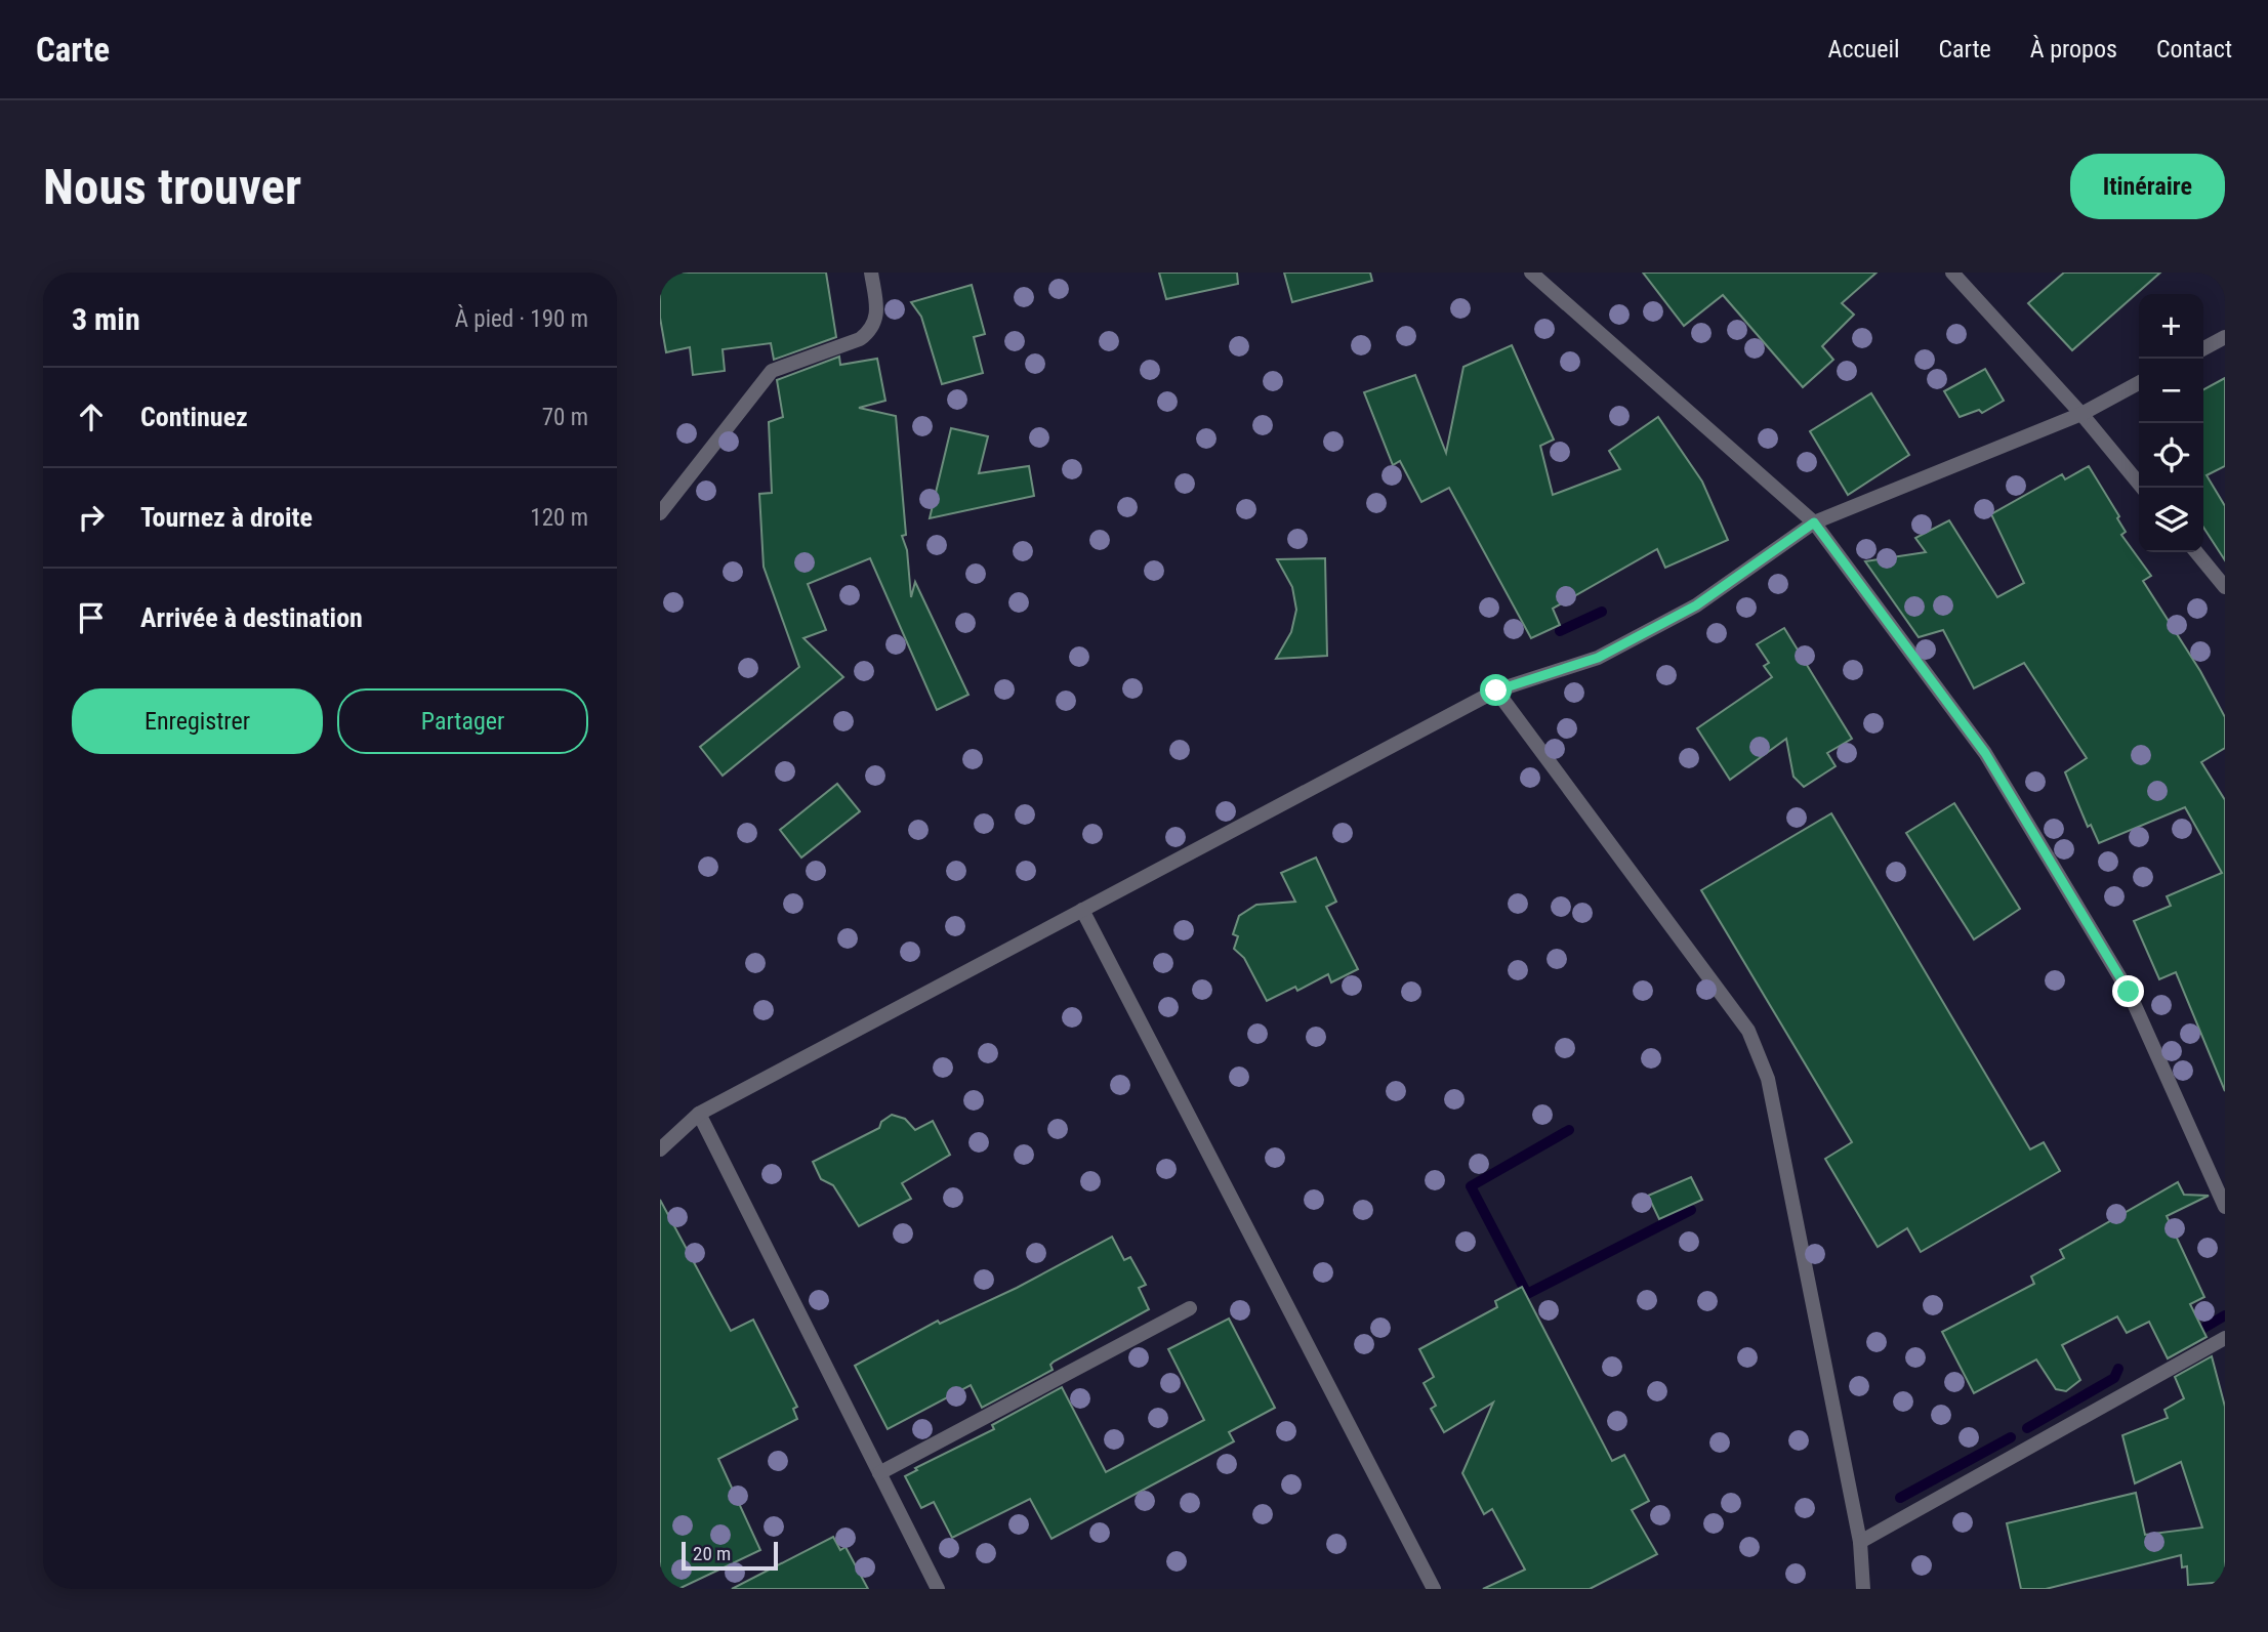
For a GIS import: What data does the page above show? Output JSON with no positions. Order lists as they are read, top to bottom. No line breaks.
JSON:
{"scale_bar":"20 m","page":{"header":"Carte","nav":["Accueil","Carte","À propos","Contact"],"buttons":["Itinéraire",["Enregistrer","Partager"]],"title":"Nous trouver","heading":["3 min","À pied · 190 m"],"map_buttons":["+","−"],"list":[["Continuez","70 m"],["Tournez à droite","120 m"],"Arrivée à destination"],"scale":"20 m"}}
